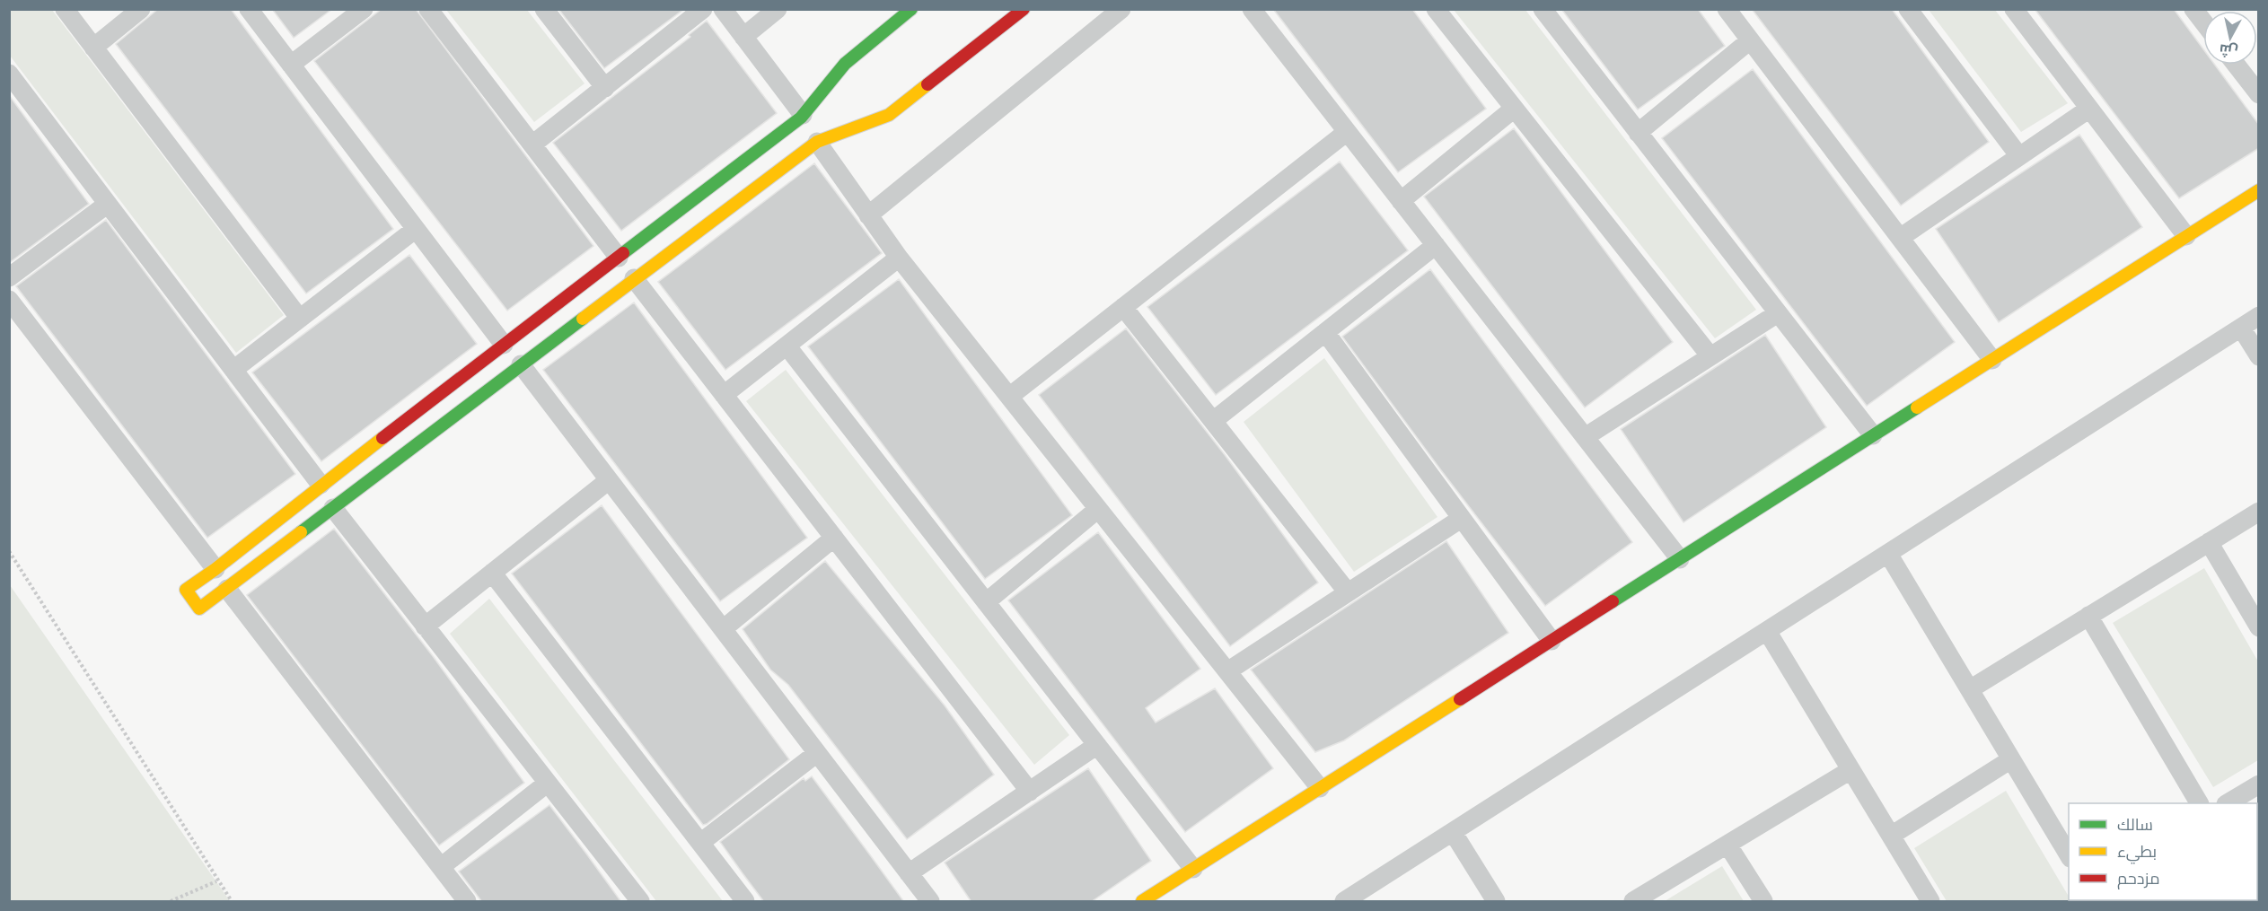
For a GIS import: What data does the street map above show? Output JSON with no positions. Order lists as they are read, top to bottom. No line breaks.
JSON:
{"legend":["سالك","بطيء","مزدحم"],"north":"bottom"}
